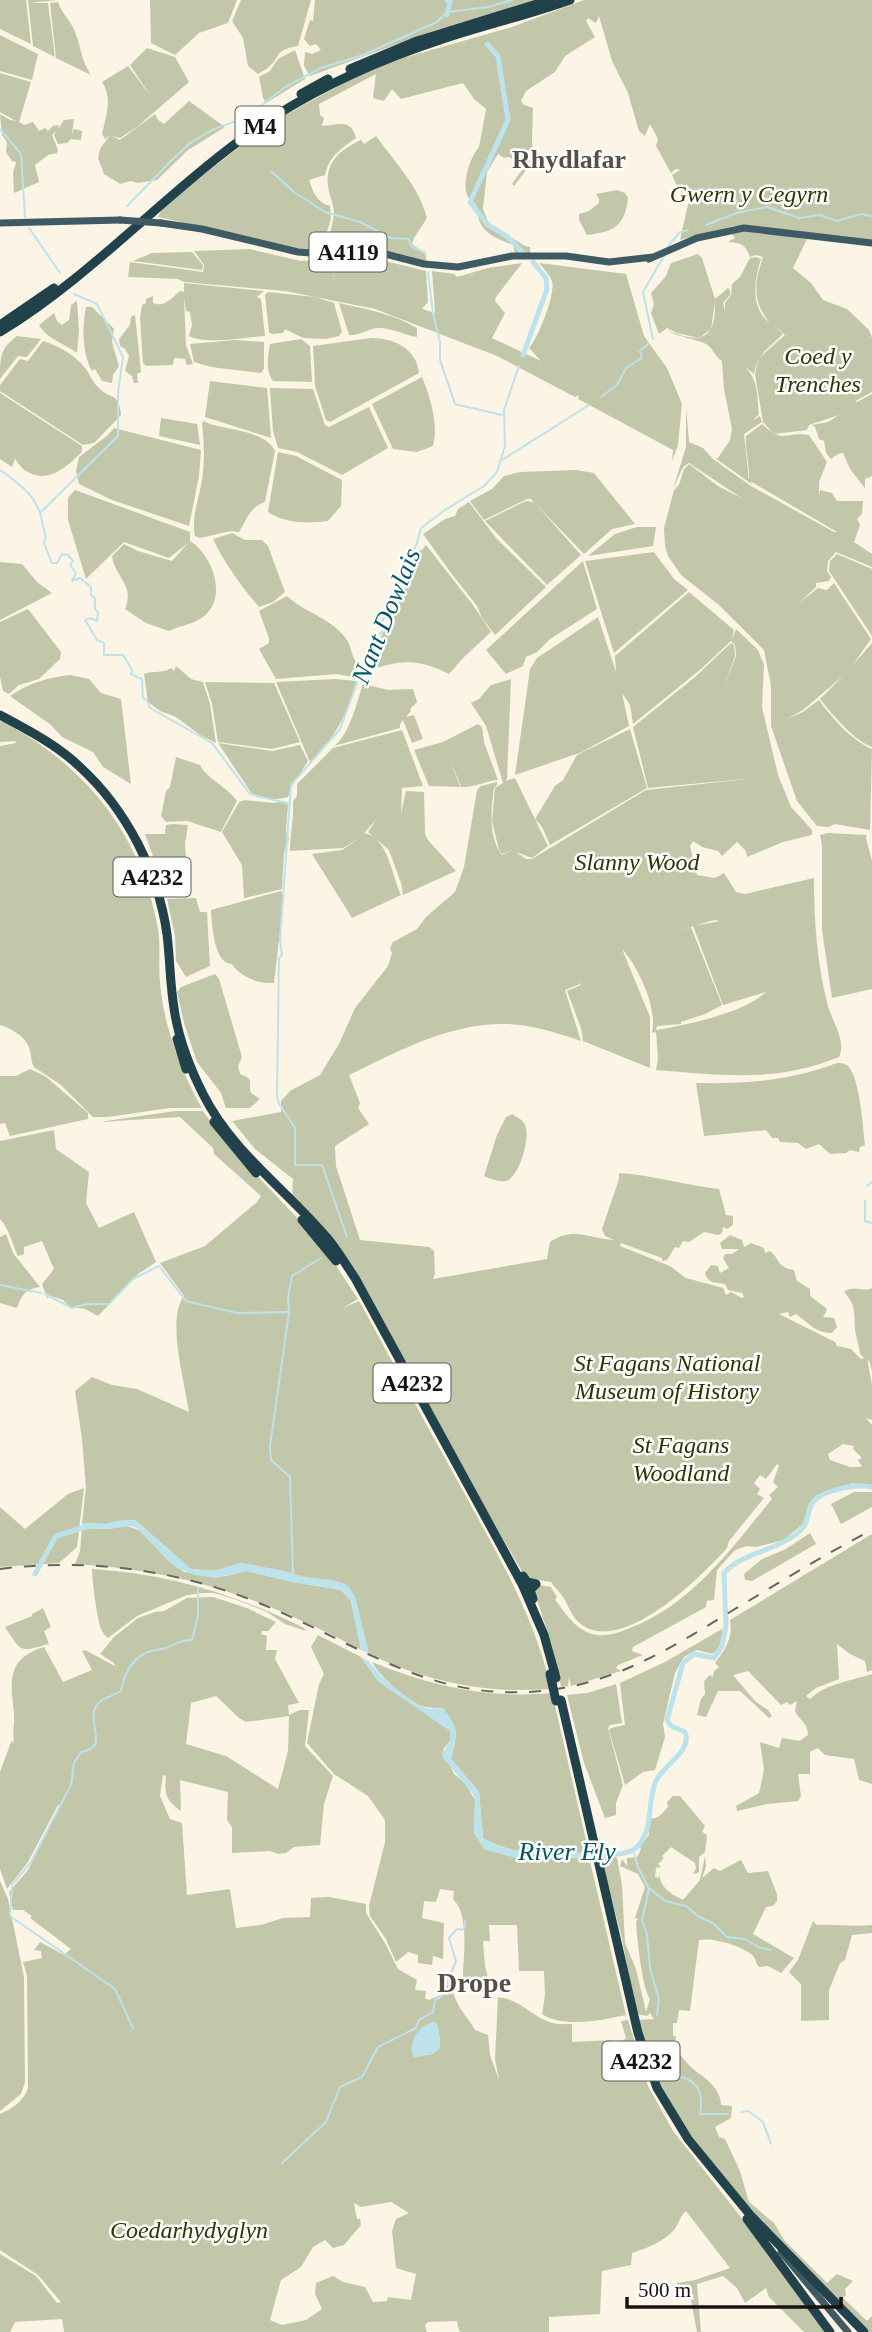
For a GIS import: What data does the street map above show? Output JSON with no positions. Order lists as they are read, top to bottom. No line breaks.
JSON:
{"streets":{"highway":["M4","A4232"],"main road":["A4119"]},"districts":["Rhydlafar","Drope"],"water":["Nant Dowlais","River Ely"],"parks":["Gwern y Cegyrn","Coed y Trenches","Slanny Wood","St Fagans National Museum of History","St Fagans Woodland","Coedarhydyglyn"],"scale_bar":"500 m"}
